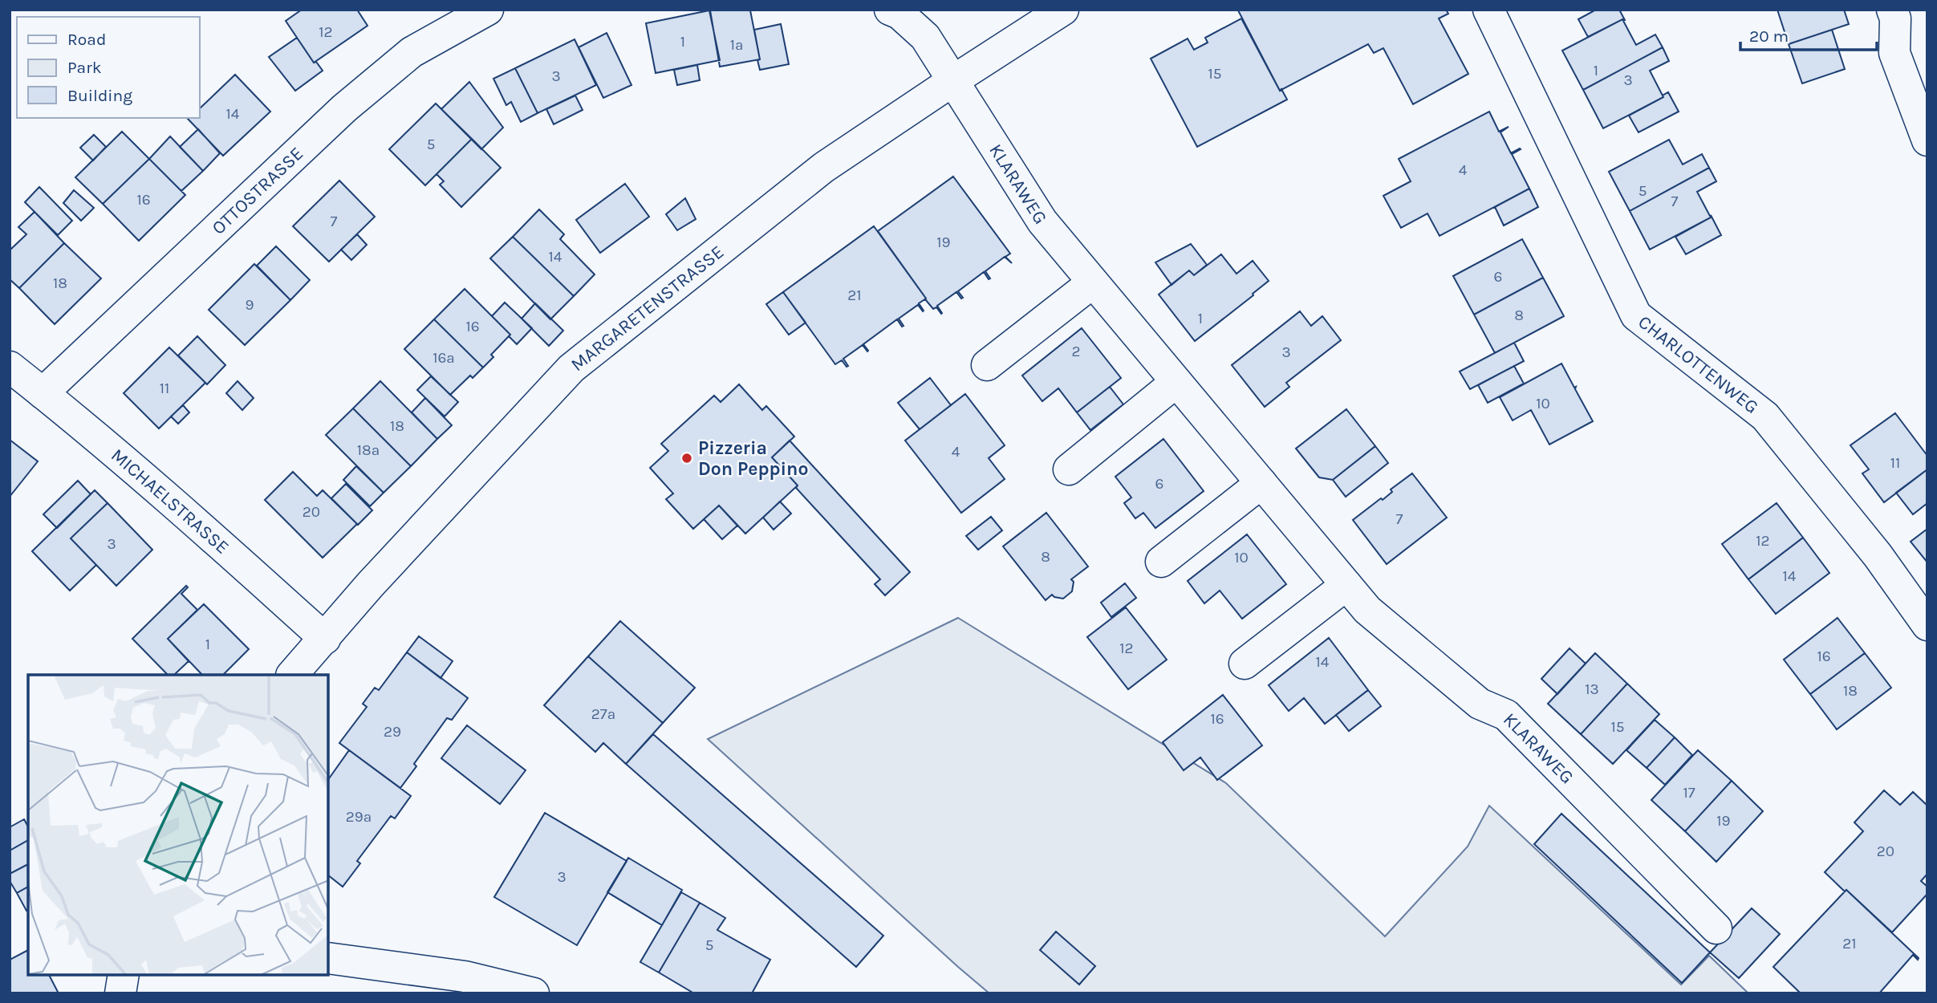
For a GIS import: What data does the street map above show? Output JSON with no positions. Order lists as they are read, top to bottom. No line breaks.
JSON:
{"streets":{"street":["KLARAWEG","OTTOSTRASSE","MARGARETENSTRASSE","CHARLOTTENWEG","MICHAELSTRASSE"]},"crossings":[["KLARAWEG","MARGARETENSTRASSE"],["OTTOSTRASSE","MICHAELSTRASSE"],["MARGARETENSTRASSE","MICHAELSTRASSE"]],"places":["Pizzeria Don Peppino"],"house_numbers":["12","1","1a","1","15","3","3","14","5","4","5","16","7","7","19","14","6","18","21","9","8","1","16","2","3","16a","11","10","18","18a","4","11","6","20","7","12","3","8","10","14","1","12","16","14","13","18","27a","16","15","29","17","29a","19","20","3","21","5"],"legend":["Road","Park","Building"],"scale_bar":"20 m"}
